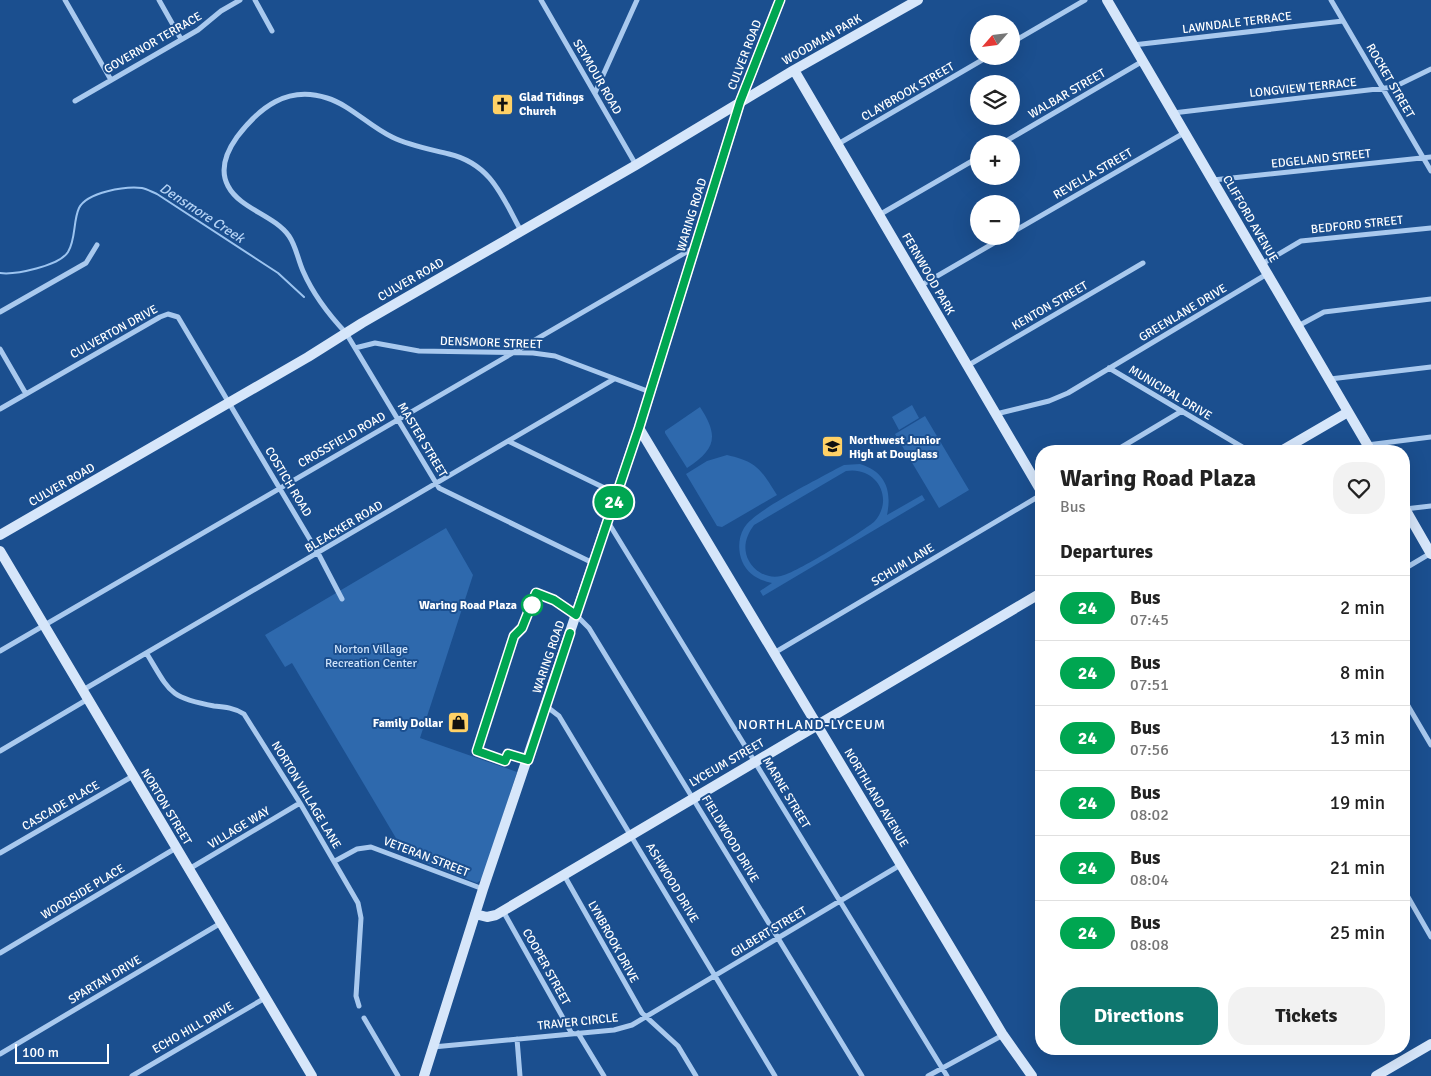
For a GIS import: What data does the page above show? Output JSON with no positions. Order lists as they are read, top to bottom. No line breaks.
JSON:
{"streets":{"street":["LAWNDALE TERRACE","WOODMAN PARK","GOVERNOR TERRACE","CULVER ROAD","SEYMOUR ROAD","ROCKET STREET","LONGVIEW TERRACE","CLAYBROOK STREET","WALBAR STREET","EDGELAND STREET","REVELLA STREET","WARING ROAD","CLIFFORD AVENUE","BEDFORD STREET","FERNWOOD PARK","KENTON STREET","GREENLANE DRIVE","CULVERTON DRIVE","DENSMORE STREET","MUNICIPAL DRIVE","CROSSFIELD ROAD","MASTER STREET","COSTICH ROAD","BLEACKER ROAD","SCHUM LANE","LYCEUM STREET","MARNE STREET","NORTON VILLAGE LANE","NORTHLAND AVENUE","CASCADE PLACE","NORTON STREET","VILLAGE WAY","FIELDWOOD DRIVE","VETERAN STREET","ASHWOOD DRIVE","WOODSIDE PLACE","GILBERT STREET","LYNBROOK DRIVE","COOPER STREET","SPARTAN DRIVE","TRAVER CIRCLE","ECHO HILL DRIVE"]},"crossings":[["LAWNDALE TERRACE","ROCKET STREET"],["LAWNDALE TERRACE","CLIFFORD AVENUE"],["WOODMAN PARK","CULVER ROAD"],["WOODMAN PARK","WARING ROAD"],["WOODMAN PARK","FERNWOOD PARK"],["CULVER ROAD","SEYMOUR ROAD"],["CULVER ROAD","WARING ROAD"],["CULVER ROAD","CULVERTON DRIVE"],["CULVER ROAD","MASTER STREET"],["CULVER ROAD","COSTICH ROAD"],["ROCKET STREET","LONGVIEW TERRACE"],["ROCKET STREET","EDGELAND STREET"],["LONGVIEW TERRACE","CLIFFORD AVENUE"],["CLAYBROOK STREET","FERNWOOD PARK"],["WALBAR STREET","CLIFFORD AVENUE"],["EDGELAND STREET","CLIFFORD AVENUE"],["REVELLA STREET","CLIFFORD AVENUE"],["WARING ROAD","DENSMORE STREET"],["WARING ROAD","CROSSFIELD ROAD"],["WARING ROAD","MASTER STREET"],["WARING ROAD","LYCEUM STREET"],["WARING ROAD","MARNE STREET"],["WARING ROAD","NORTHLAND AVENUE"],["WARING ROAD","FIELDWOOD DRIVE"],["WARING ROAD","VETERAN STREET"],["WARING ROAD","ASHWOOD DRIVE"],["WARING ROAD","TRAVER CIRCLE"],["CLIFFORD AVENUE","BEDFORD STREET"],["CLIFFORD AVENUE","GREENLANE DRIVE"],["FERNWOOD PARK","KENTON STREET"],["FERNWOOD PARK","MUNICIPAL DRIVE"],["GREENLANE DRIVE","MUNICIPAL DRIVE"],["CULVERTON DRIVE","COSTICH ROAD"],["DENSMORE STREET","CROSSFIELD ROAD"],["DENSMORE STREET","MASTER STREET"],["DENSMORE STREET","BLEACKER ROAD"],["CROSSFIELD ROAD","MASTER STREET"],["CROSSFIELD ROAD","COSTICH ROAD"],["CROSSFIELD ROAD","NORTON STREET"],["MASTER STREET","BLEACKER ROAD"],["COSTICH ROAD","BLEACKER ROAD"],["BLEACKER ROAD","NORTON VILLAGE LANE"],["BLEACKER ROAD","NORTON STREET"],["SCHUM LANE","NORTHLAND AVENUE"],["LYCEUM STREET","MARNE STREET"],["LYCEUM STREET","NORTHLAND AVENUE"],["LYCEUM STREET","FIELDWOOD DRIVE"],["LYCEUM STREET","ASHWOOD DRIVE"],["LYCEUM STREET","LYNBROOK DRIVE"],["LYCEUM STREET","COOPER STREET"],["MARNE STREET","GILBERT STREET"],["NORTON VILLAGE LANE","VILLAGE WAY"],["NORTON VILLAGE LANE","VETERAN STREET"],["NORTHLAND AVENUE","GILBERT STREET"],["CASCADE PLACE","NORTON STREET"],["NORTON STREET","VILLAGE WAY"],["NORTON STREET","WOODSIDE PLACE"],["NORTON STREET","SPARTAN DRIVE"],["NORTON STREET","ECHO HILL DRIVE"],["FIELDWOOD DRIVE","GILBERT STREET"],["ASHWOOD DRIVE","GILBERT STREET"],["GILBERT STREET","LYNBROOK DRIVE"],["GILBERT STREET","TRAVER CIRCLE"],["LYNBROOK DRIVE","TRAVER CIRCLE"],["COOPER STREET","TRAVER CIRCLE"]],"districts":["NORTHLAND-LYCEUM"],"water":["Densmore Creek"],"parks":["Norton Village Recreation Center"],"places":{"church":["Glad Tidings Church"],"school or university":["Northwest Junior High at Douglass"],"other":["Waring Road Plaza"],"shop":["Family Dollar"]},"lines":["bus line 24"],"scale_bar":"100 m","north":"bottom left","page":{"on_map":"24","map_buttons":["+","−"],"heading":[["Waring Road Plaza","Bus"],"Departures"],"list":[{"mark":"24","name":"Bus","note":"07:45","value":"2 min"},{"mark":"24","name":"Bus","note":"07:51","value":"8 min"},{"mark":"24","name":"Bus","note":"07:56","value":"13 min"},{"mark":"24","name":"Bus","note":"08:02","value":"19 min"},{"mark":"24","name":"Bus","note":"08:04","value":"21 min"},{"mark":"24","name":"Bus","note":"08:08","value":"25 min"}],"buttons":["Directions","Tickets"],"scale":"100 m"}}
